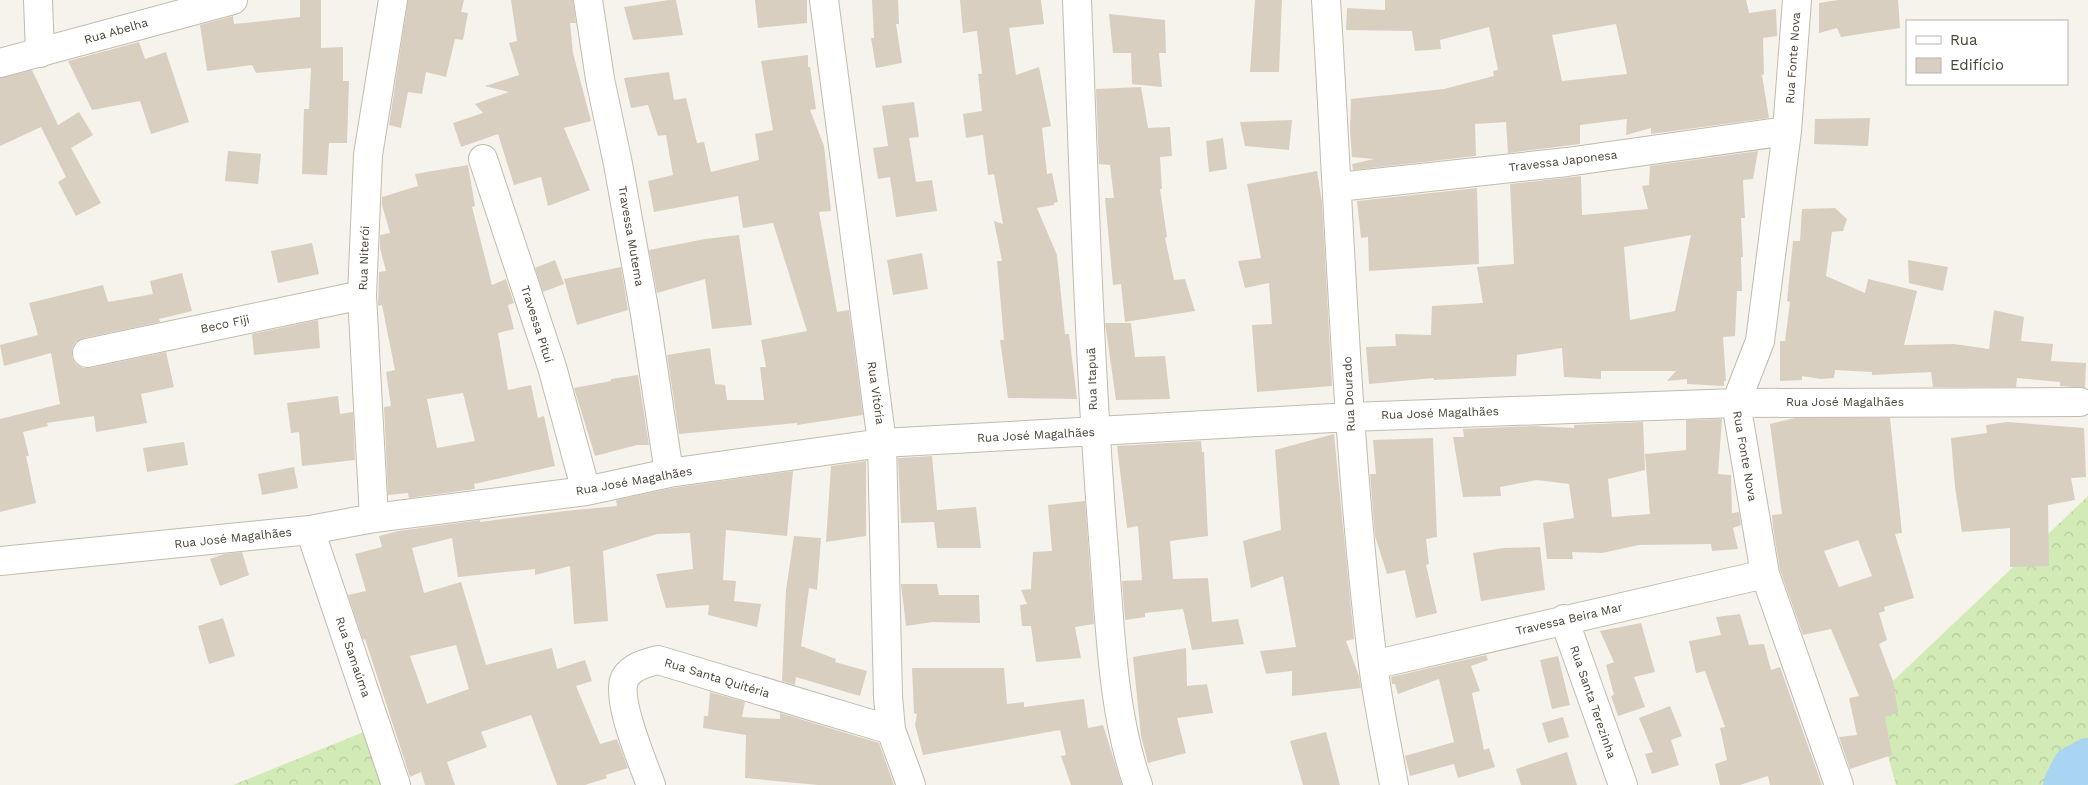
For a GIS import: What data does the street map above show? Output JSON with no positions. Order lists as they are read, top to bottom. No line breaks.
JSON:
{"streets":{"street":["Rua Abelha","Rua Fonte Nova","Travessa Japonesa","Travessa Mutema","Rua Niterói","Beco Fiji","Travessa Pituí","Rua Itapuã","Rua Vitória","Rua Dourado","Rua José Magalhães","Travessa Beira Mar","Rua Samaúma","Rua Santa Quitéria","Rua Santa Terezinha"]},"crossings":[["Rua Fonte Nova","Travessa Japonesa"],["Rua Fonte Nova","Rua José Magalhães"],["Rua Fonte Nova","Travessa Beira Mar"],["Travessa Japonesa","Rua Dourado"],["Travessa Mutema","Rua José Magalhães"],["Rua Niterói","Beco Fiji"],["Rua Niterói","Rua José Magalhães"],["Travessa Pituí","Rua José Magalhães"],["Rua Itapuã","Rua José Magalhães"],["Rua Vitória","Rua José Magalhães"],["Rua Vitória","Rua Santa Quitéria"],["Rua Dourado","Rua José Magalhães"],["Rua Dourado","Travessa Beira Mar"],["Rua José Magalhães","Rua Samaúma"],["Travessa Beira Mar","Rua Santa Terezinha"]],"legend":["Rua","Edifício"]}
